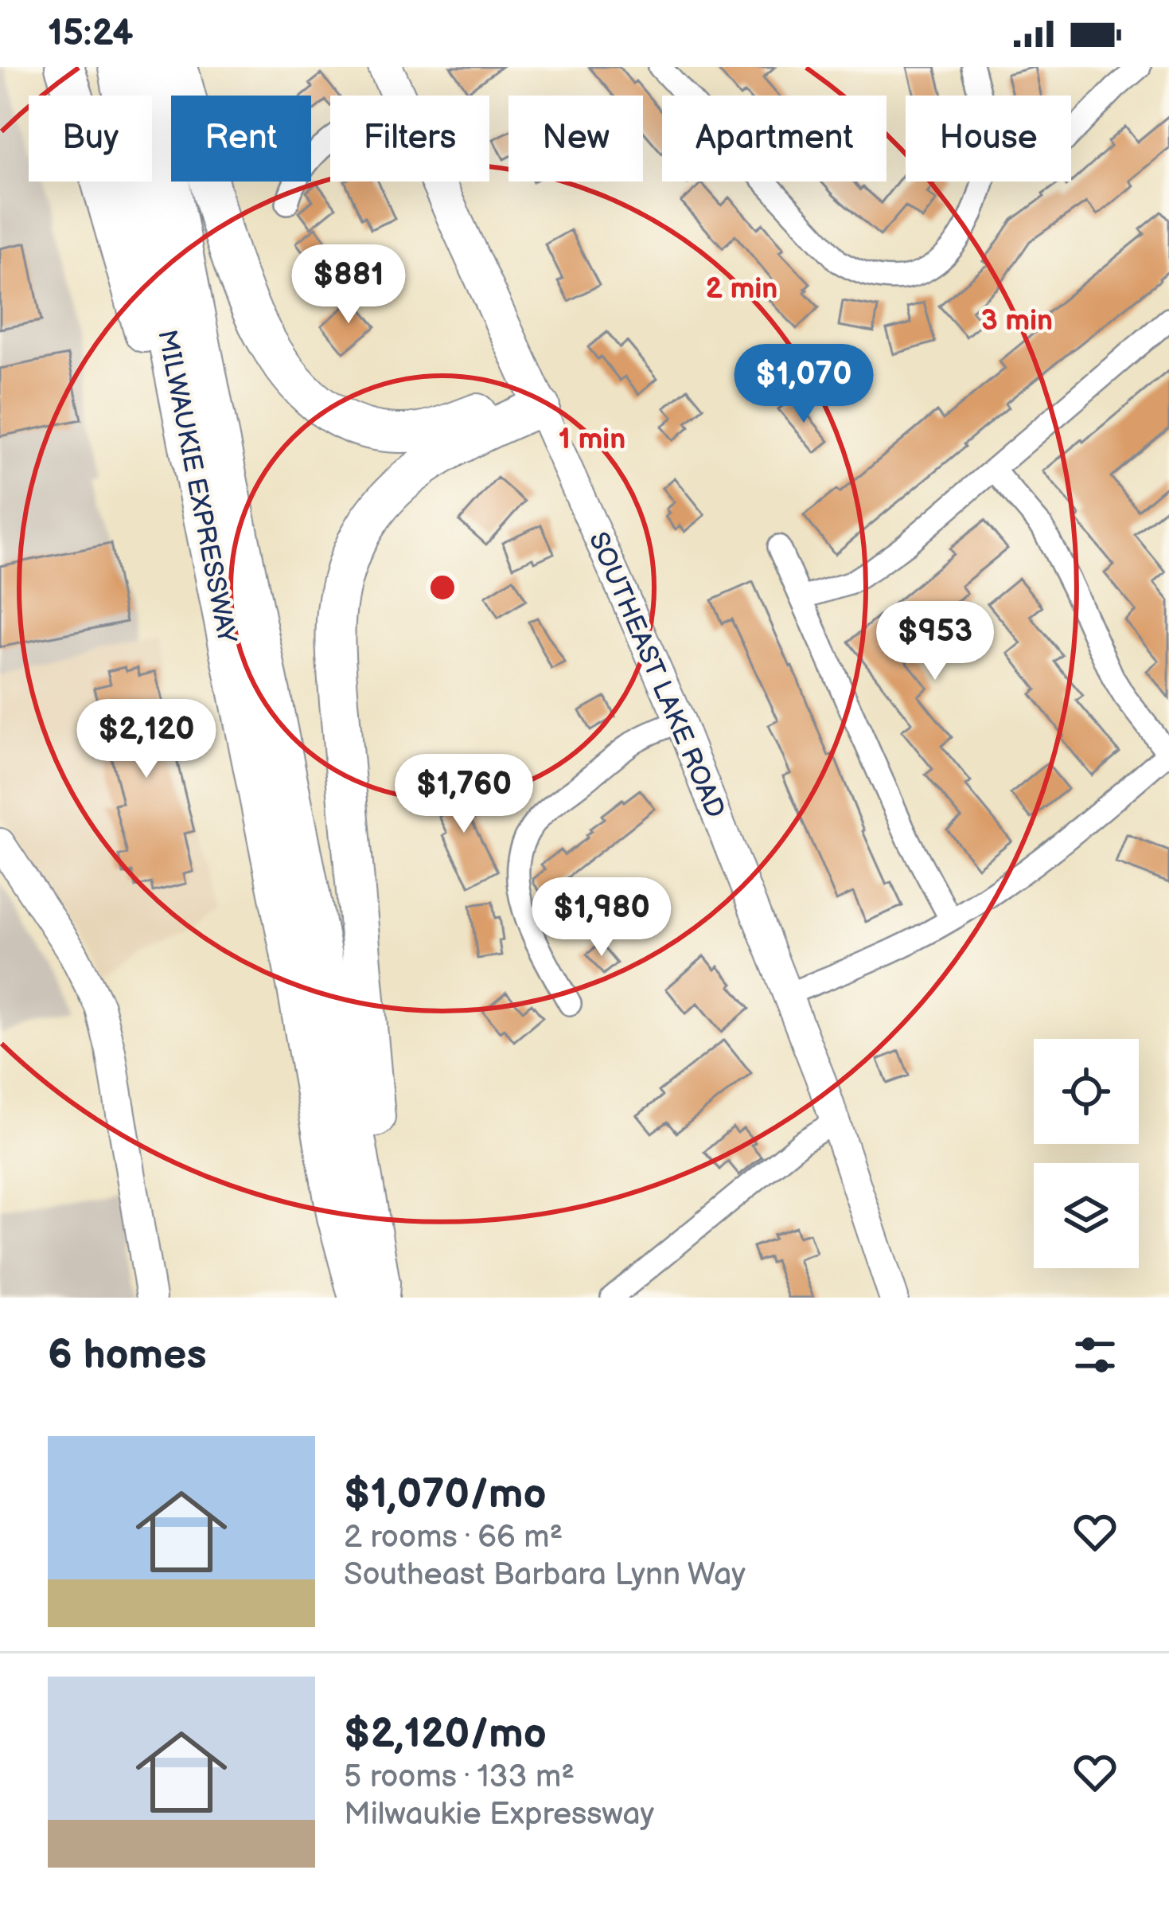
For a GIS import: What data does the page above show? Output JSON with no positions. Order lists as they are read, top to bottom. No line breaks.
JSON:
{"streets":{"highway":["MILWAUKIE EXPRESSWAY"],"main road":["SOUTHEAST LAKE ROAD"]},"page":{"status":"15:24","chip":["Buy","Rent","Filters","New","Apartment","House"],"price":["$881","$1,070","$953","$2,120","$1,760","$1,980"],"heading":"6 homes","list":[{"name":"$1,070/mo","note":"2 rooms · 66 m² · Southeast Barbara Lynn Way"},{"name":"$2,120/mo","note":"5 rooms · 133 m² · Milwaukie Expressway"}]},"rings":["2 min","3 min","1 min"]}
